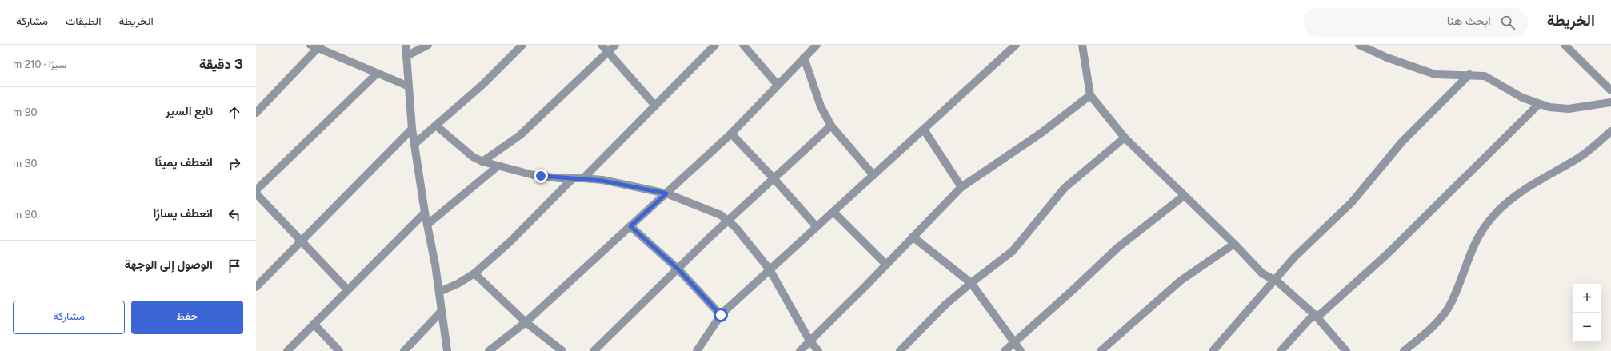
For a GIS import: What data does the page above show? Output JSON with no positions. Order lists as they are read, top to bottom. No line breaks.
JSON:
{"page":{"header":"الخريطة","search":"ابحث هنا","nav":["الخريطة","الطبقات","مشاركة"],"heading":["3 دقيقة","سيرًا · 210 m"],"list":[["تابع السير","90 m"],["انعطف يمينًا","30 m"],["انعطف يسارًا","90 m"],"الوصول إلى الوجهة"],"map_buttons":["+","−"],"buttons":["حفظ","مشاركة"]}}
